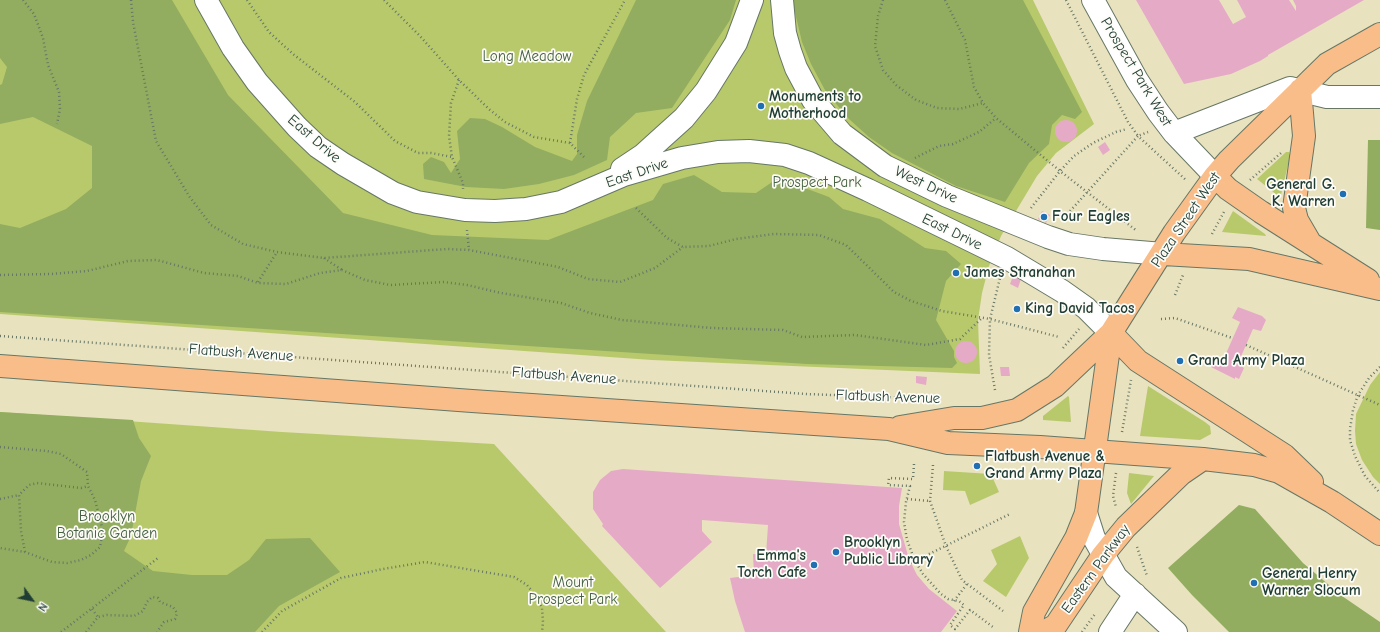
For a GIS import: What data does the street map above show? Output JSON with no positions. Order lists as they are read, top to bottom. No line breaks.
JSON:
{"streets":{"main road":["Plaza Street West","Flatbush Avenue","Eastern Parkway"],"street":["Prospect Park West","East Drive","West Drive"]},"crossings":[["Prospect Park West","Plaza Street West"],["East Drive","Plaza Street West"],["West Drive","Plaza Street West"],["Plaza Street West","Flatbush Avenue"],["Plaza Street West","Eastern Parkway"],["Flatbush Avenue","Eastern Parkway"]],"parks":["Long Meadow","Prospect Park","Brooklyn Botanic Garden","Mount Prospect Park"],"places":["Monuments to Motherhood","General G. K. Warren","Four Eagles","James Stranahan","King David Tacos","Grand Army Plaza","Flatbush Avenue & Grand Army Plaza","Brooklyn Public Library","Emma's Torch Cafe","General Henry Warner Slocum"],"north":"bottom right"}
